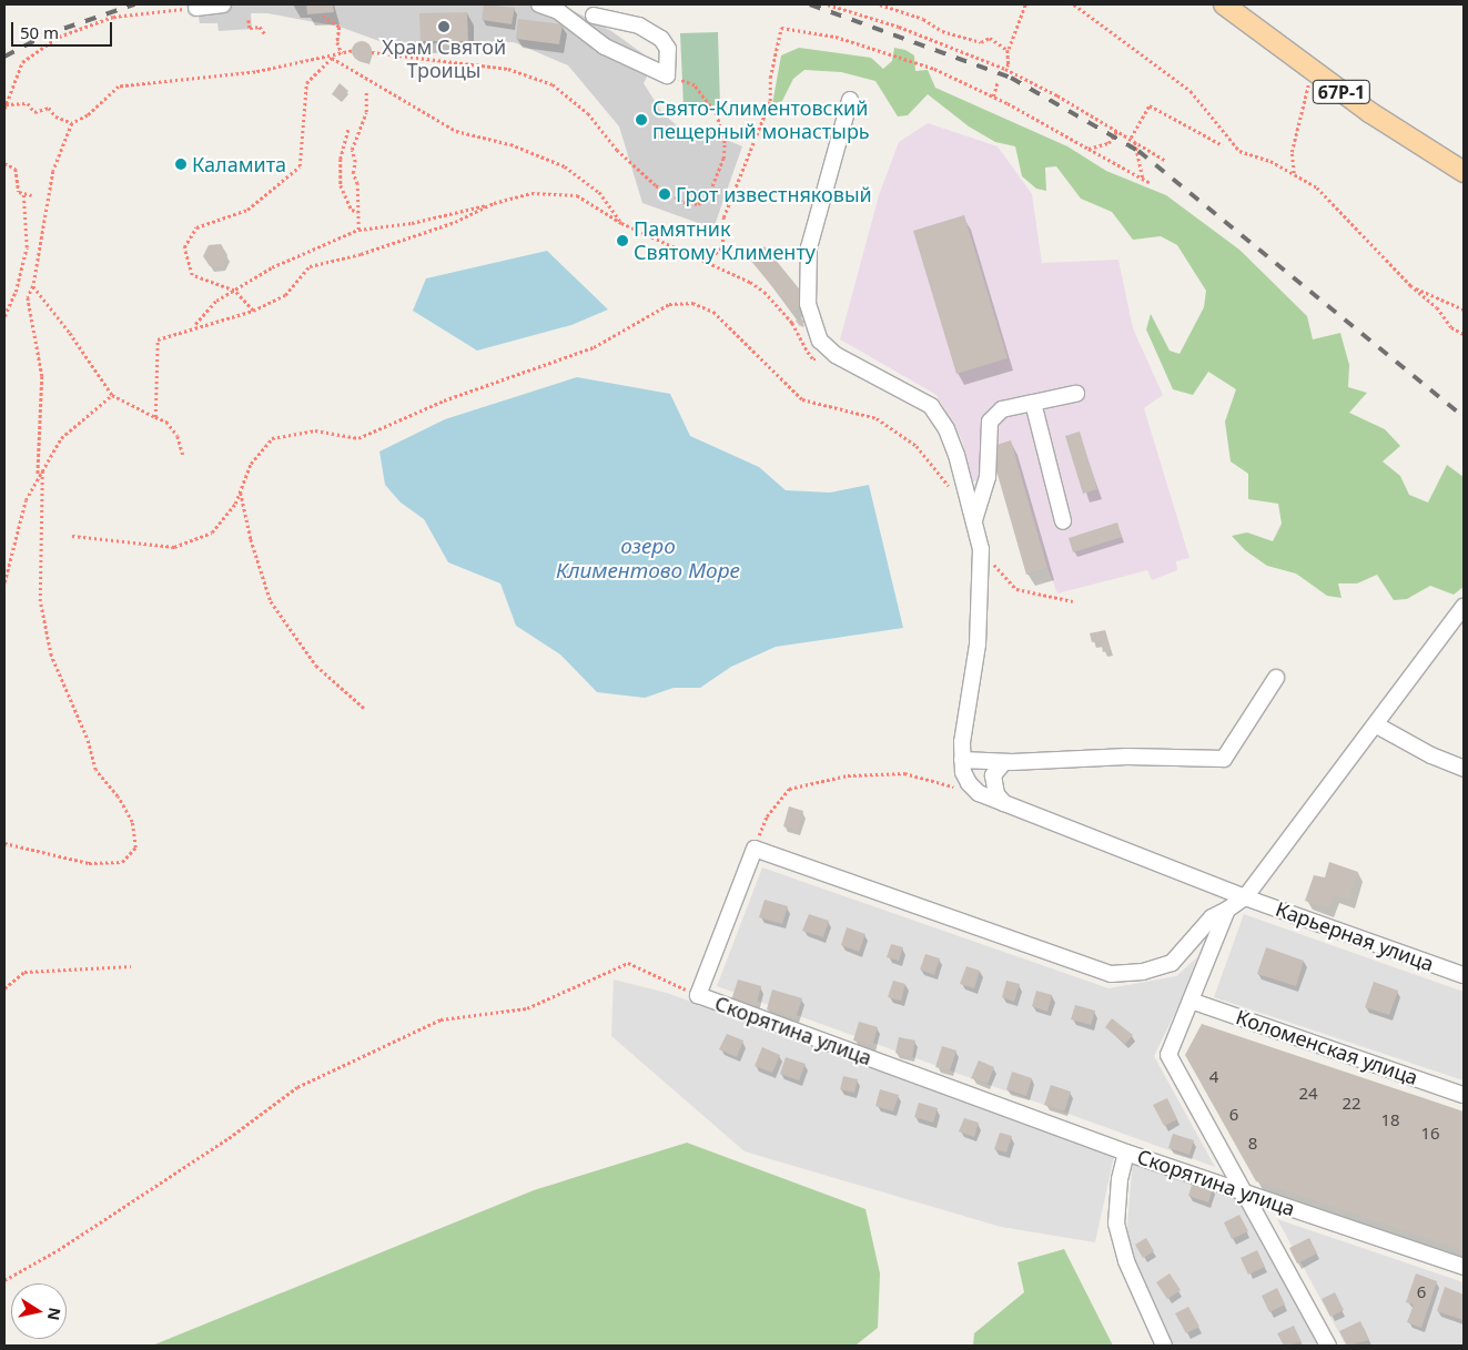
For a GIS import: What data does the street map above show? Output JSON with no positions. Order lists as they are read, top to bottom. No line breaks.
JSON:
{"streets":{"main road":["67Р-1"],"street":["Карьерная улица","Скорятина улица","Коломенская улица"]},"water":["озеро Климентово Море"],"places":["Храм Святой Троицы","Свято-Климентовский пещерный монастырь","Каламита","Грот известняковый","Памятник Святому Клименту"],"house_numbers":["4","24","22","6","18","16","8","6"],"scale_bar":"50 m","north":"right"}
